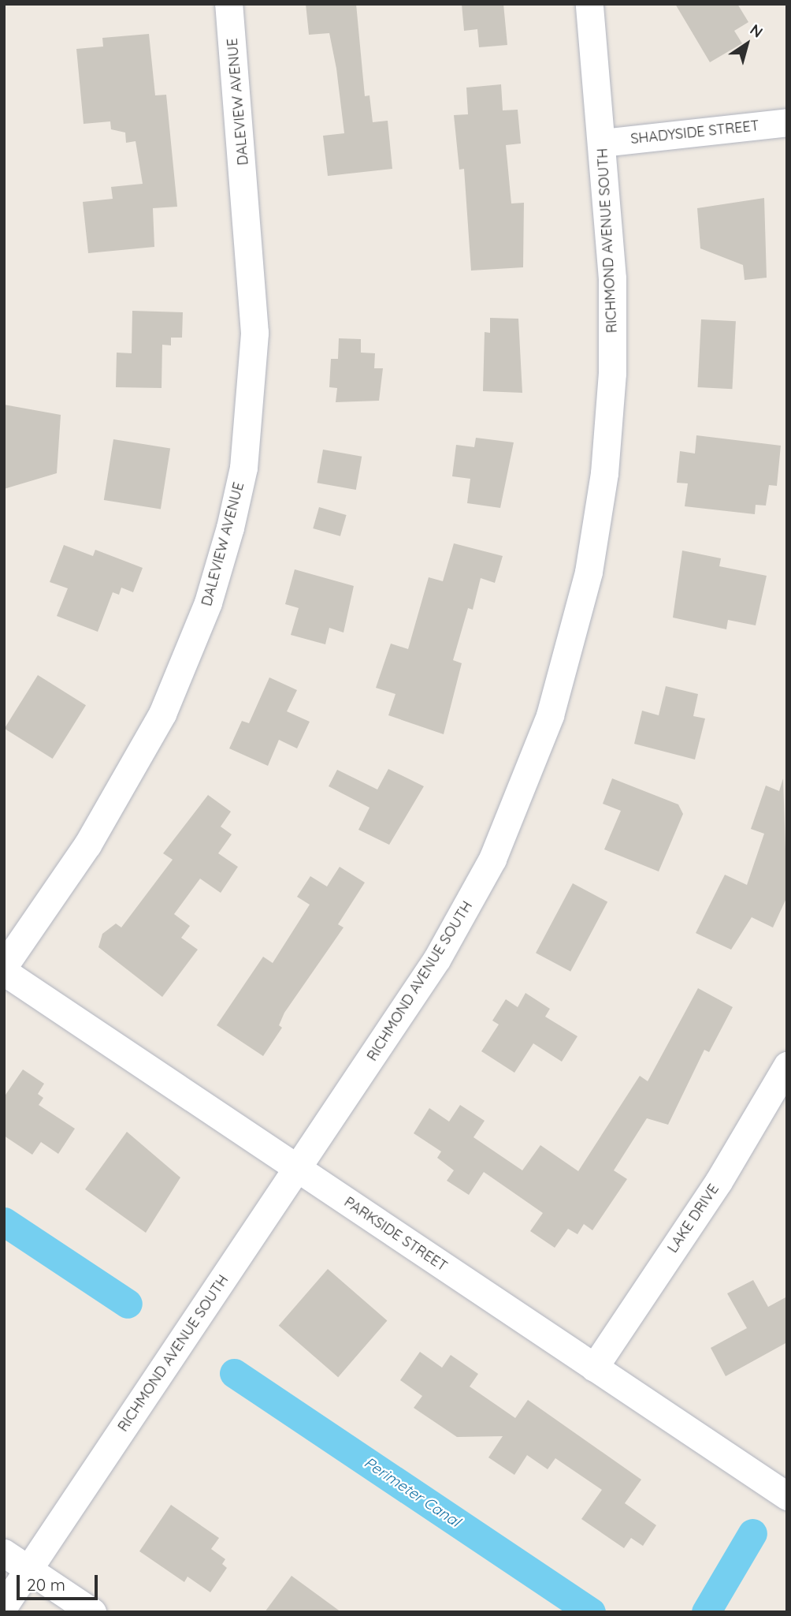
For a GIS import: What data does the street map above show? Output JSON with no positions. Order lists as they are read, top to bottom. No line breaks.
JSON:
{"streets":{"street":["DALEVIEW AVENUE","SHADYSIDE STREET","RICHMOND AVENUE SOUTH","LAKE DRIVE","PARKSIDE STREET"]},"crossings":[["SHADYSIDE STREET","RICHMOND AVENUE SOUTH"],["RICHMOND AVENUE SOUTH","PARKSIDE STREET"],["LAKE DRIVE","PARKSIDE STREET"]],"water":["Perimeter Canal"],"scale_bar":"20 m","north":"top right"}
